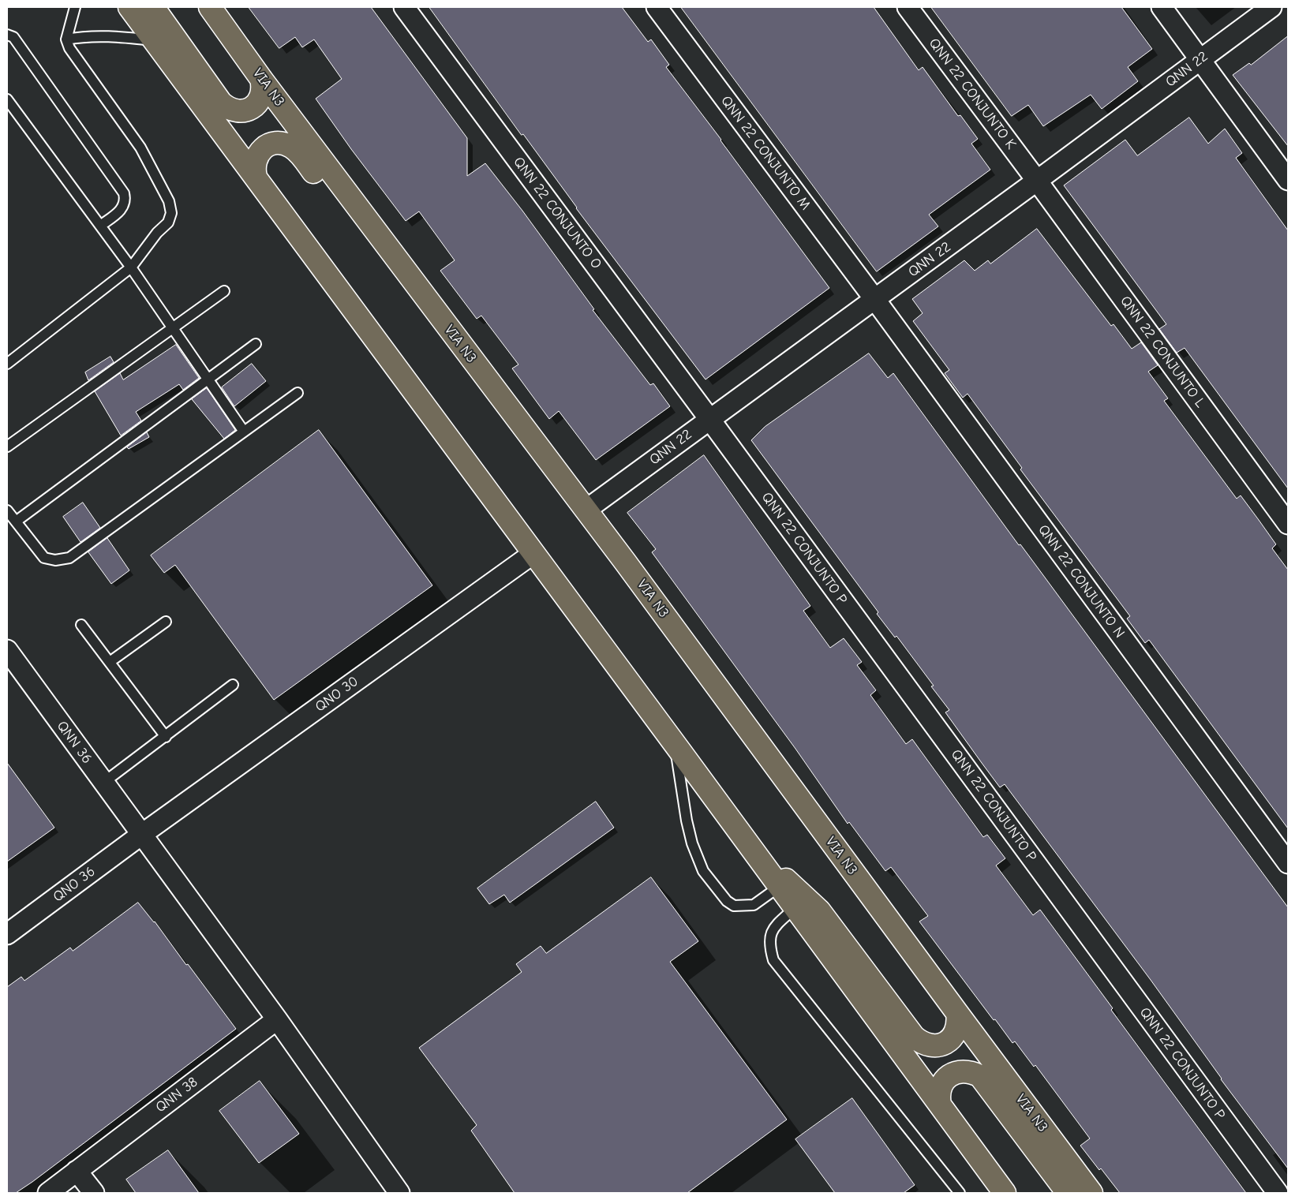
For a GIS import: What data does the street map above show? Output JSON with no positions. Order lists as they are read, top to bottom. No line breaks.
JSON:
{"streets":{"main road":["VIA N3"],"street":["QNN 22","QNN 22 CONJUNTO K","QNN 22 CONJUNTO M","QNN 22 CONJUNTO O","QNN 22 CONJUNTO L","QNN 22 CONJUNTO P","QNN 22 CONJUNTO N","QNO 30","QNN 36","QNO 36","QNN 38"]},"crossings":[["QNN 22","VIA N3"],["QNN 22","QNN 22 CONJUNTO K"],["QNN 22","QNN 22 CONJUNTO M"],["QNN 22","QNN 22 CONJUNTO O"],["QNN 22","QNN 22 CONJUNTO L"],["QNN 22","QNN 22 CONJUNTO P"],["QNN 22","QNN 22 CONJUNTO N"],["QNN 22 CONJUNTO K","QNN 22 CONJUNTO L"],["QNN 22 CONJUNTO M","QNN 22 CONJUNTO N"],["QNN 22 CONJUNTO O","QNN 22 CONJUNTO P"],["QNO 30","QNN 36"],["QNO 30","QNO 36"],["QNN 36","QNO 36"]]}
